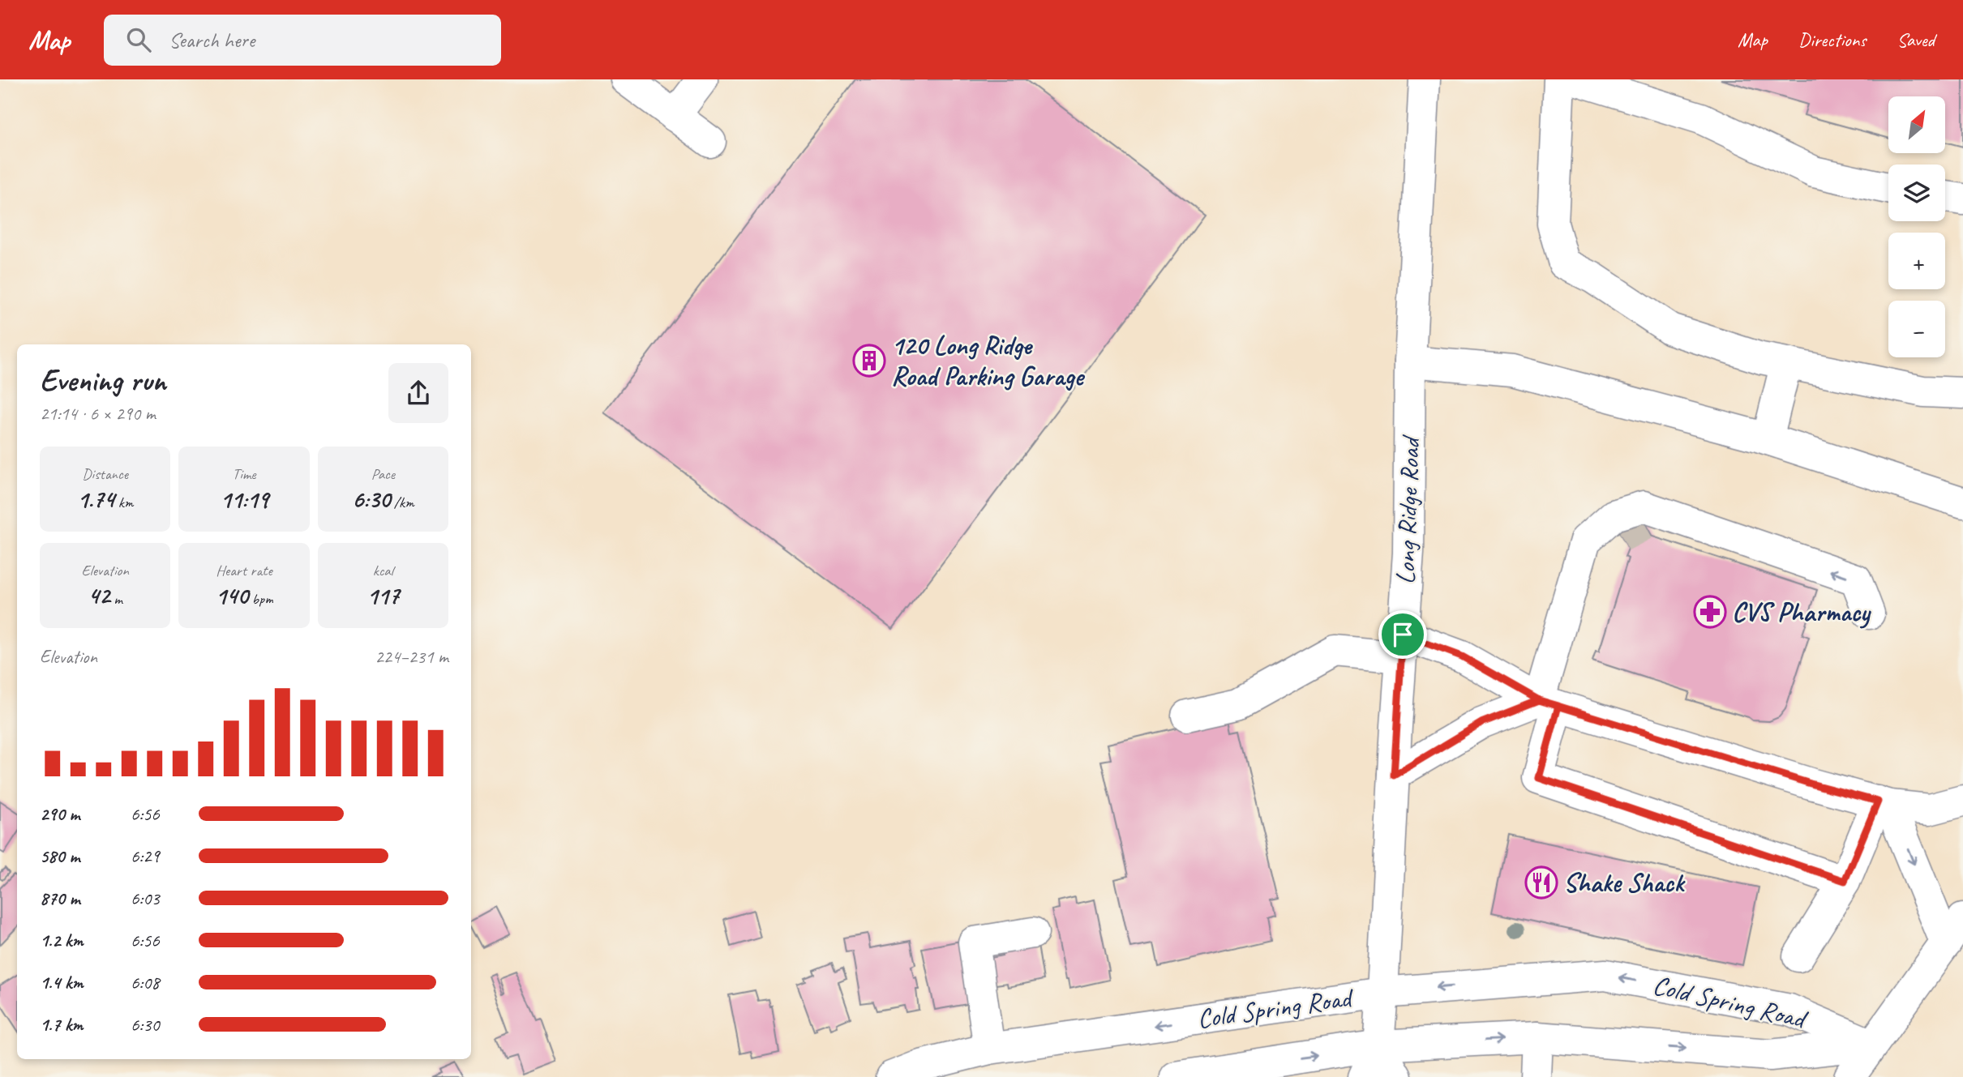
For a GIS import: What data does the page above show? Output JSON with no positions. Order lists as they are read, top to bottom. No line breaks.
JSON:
{"streets":{"main road":["Long Ridge Road","Cold Spring Road"]},"crossings":[["Long Ridge Road","Cold Spring Road"]],"places":{"building":["120 Long Ridge Road Parking Garage"],"pharmacy":["CVS Pharmacy"],"restaurant":["Shake Shack"]},"north":"top right","page":{"header":"Map","search":"Search here","nav":["Map","Directions","Saved"],"map_buttons":["+","−"],"heading":["Evening run","21:14 · 6 × 290 m"],"stats":[["Distance","1.74 km"],["Time","11:19"],["Pace","6:30 /km"],["Elevation","42 m"],["Heart rate","140 bpm"],["kcal","117"]],"chart":["Elevation","224–231 m"],"list":[{"name":"290 m","note":"6:56"},{"name":"580 m","note":"6:29"},{"name":"870 m","note":"6:03"},{"name":"1.2 km","note":"6:56"},{"name":"1.4 km","note":"6:08"},{"name":"1.7 km","note":"6:30"}]}}
